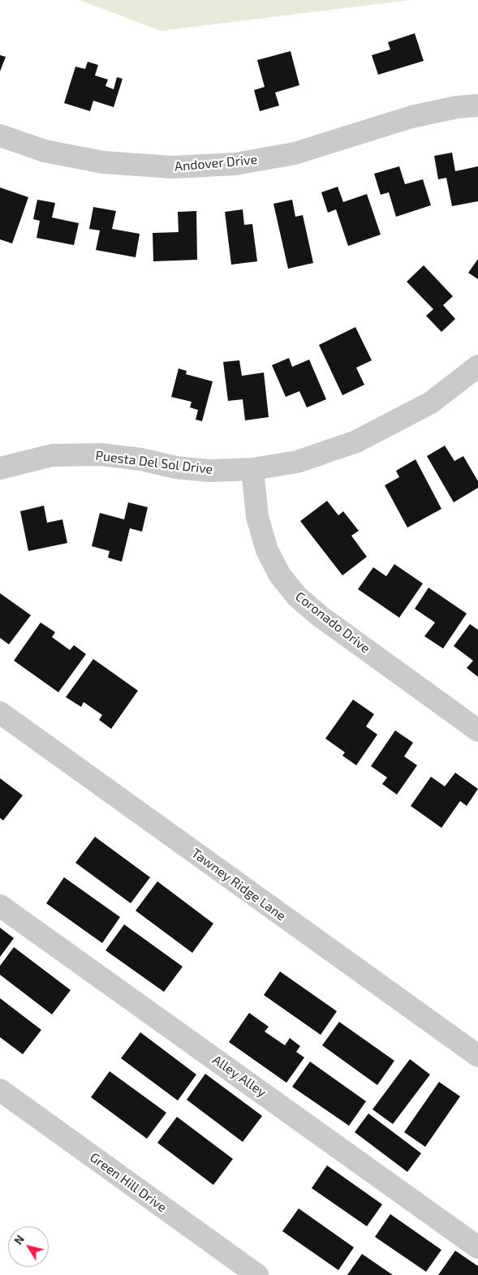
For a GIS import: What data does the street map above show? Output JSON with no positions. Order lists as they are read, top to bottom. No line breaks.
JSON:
{"streets":{"street":["Andover Drive","Puesta Del Sol Drive","Coronado Drive","Tawney Ridge Lane","Alley Alley","Green Hill Drive"]},"crossings":[["Puesta Del Sol Drive","Coronado Drive"]],"north":"top left"}
